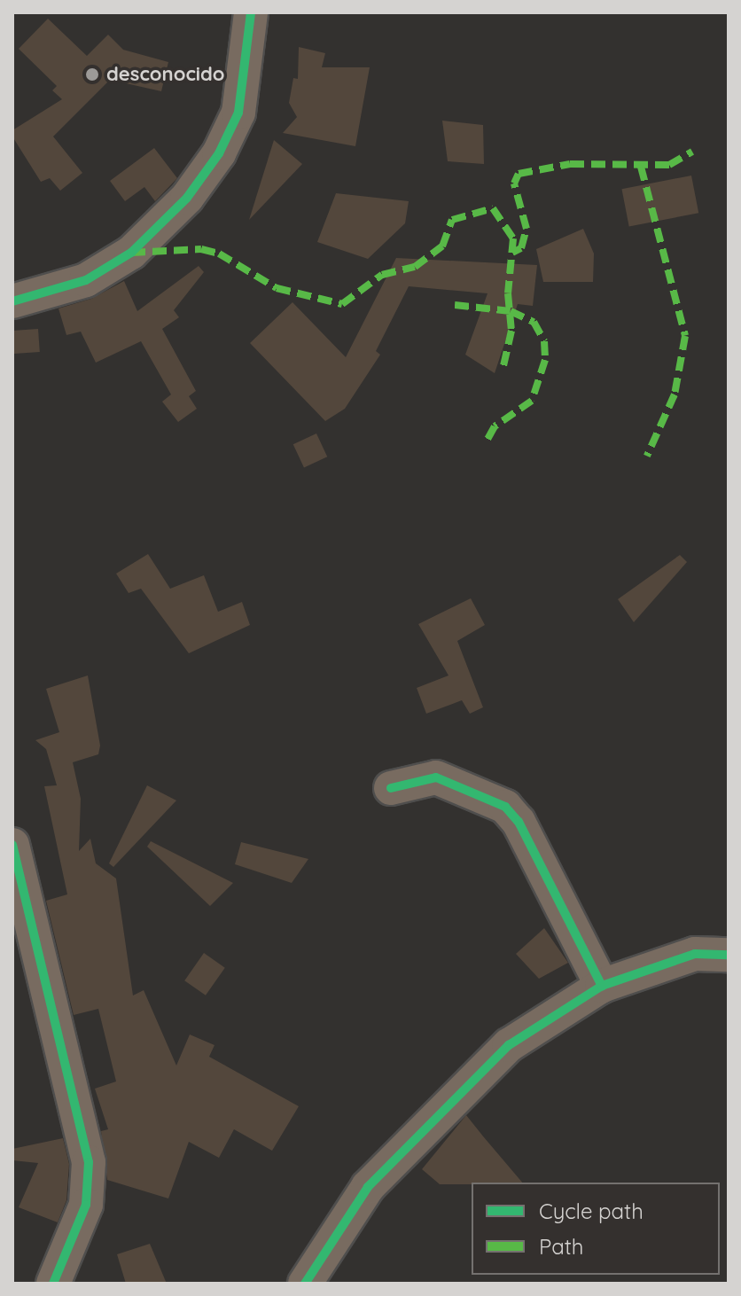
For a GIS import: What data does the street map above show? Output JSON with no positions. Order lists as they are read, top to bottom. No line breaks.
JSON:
{"places":["desconocido"],"legend":["Cycle path","Path"]}
